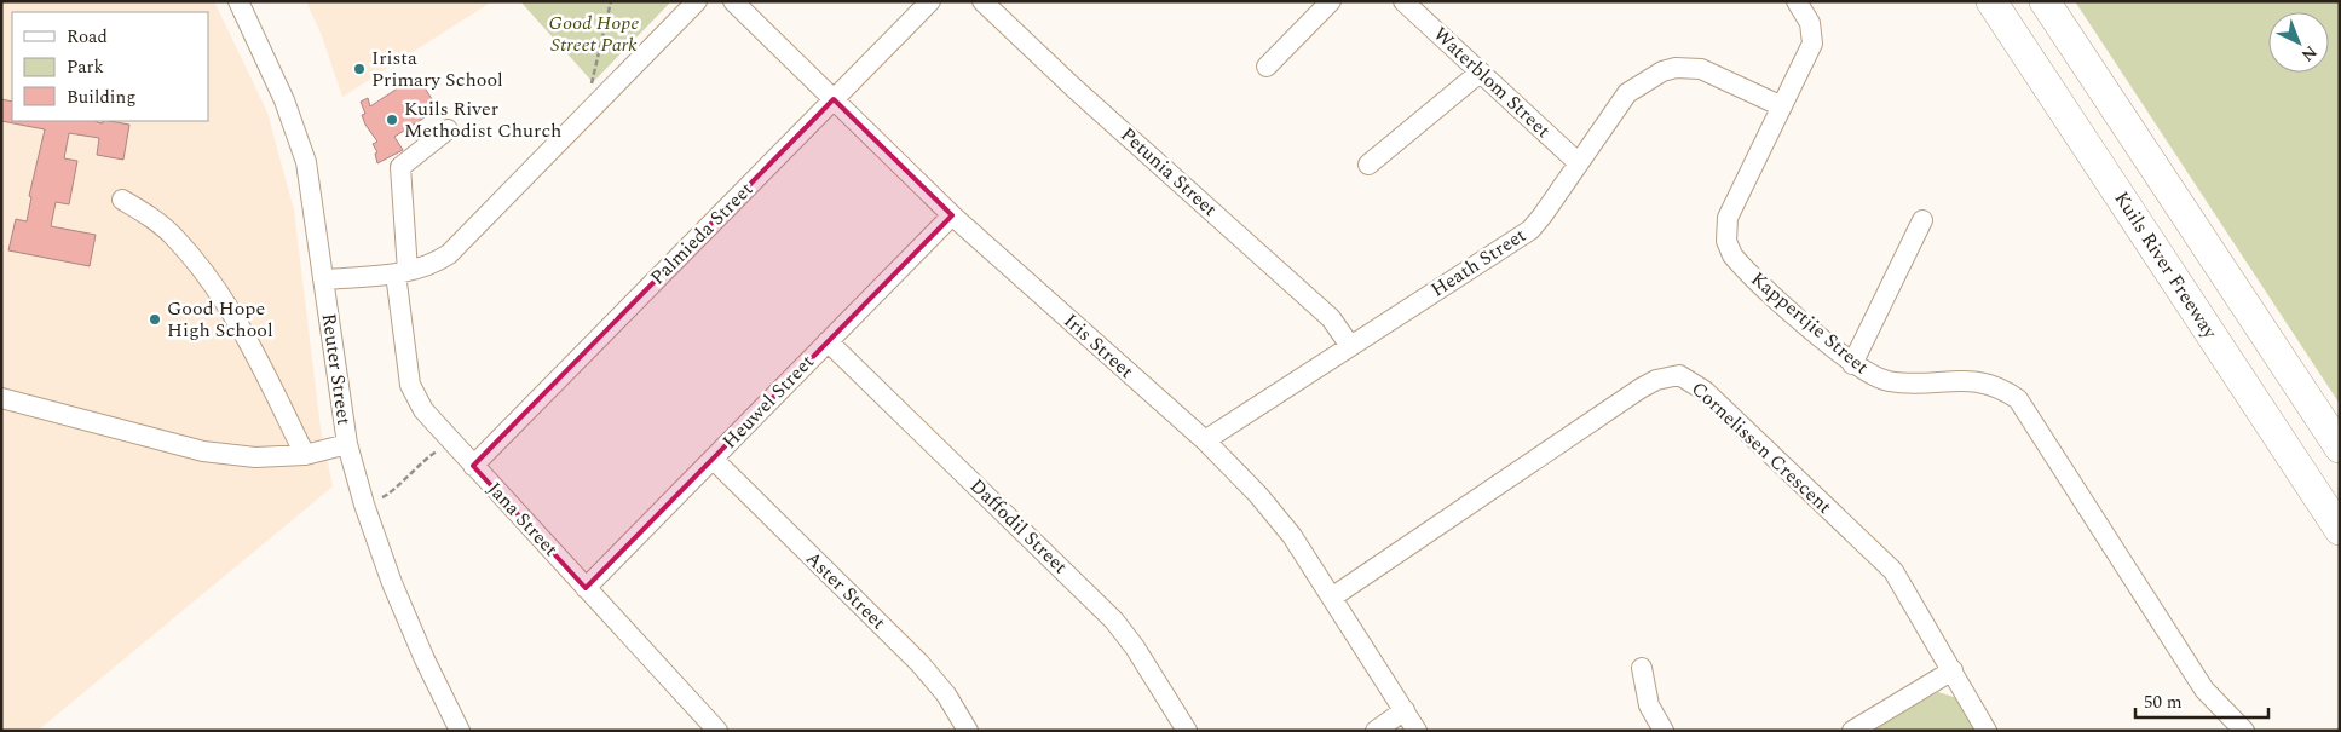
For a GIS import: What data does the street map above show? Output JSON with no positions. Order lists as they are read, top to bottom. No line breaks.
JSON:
{"streets":{"highway":["Kuils River Freeway"],"street":["Waterblom Street","Petunia Street","Palmieda Street","Heath Street","Kappertjie Street","Iris Street","Reuter Street","Heuwel Street","Cornelissen Crescent","Jana Street","Daffodil Street","Aster Street"]},"crossings":[["Waterblom Street","Heath Street"],["Petunia Street","Heath Street"],["Palmieda Street","Iris Street"],["Palmieda Street","Jana Street"],["Heath Street","Kappertjie Street"],["Heath Street","Iris Street"],["Iris Street","Heuwel Street"],["Iris Street","Cornelissen Crescent"],["Heuwel Street","Jana Street"],["Heuwel Street","Daffodil Street"],["Heuwel Street","Aster Street"]],"parks":["Good Hope Street Park"],"places":["Irista Primary School","Kuils River Methodist Church","Good Hope High School"],"legend":["Road","Park","Building"],"scale_bar":"50 m","north":"bottom right"}
